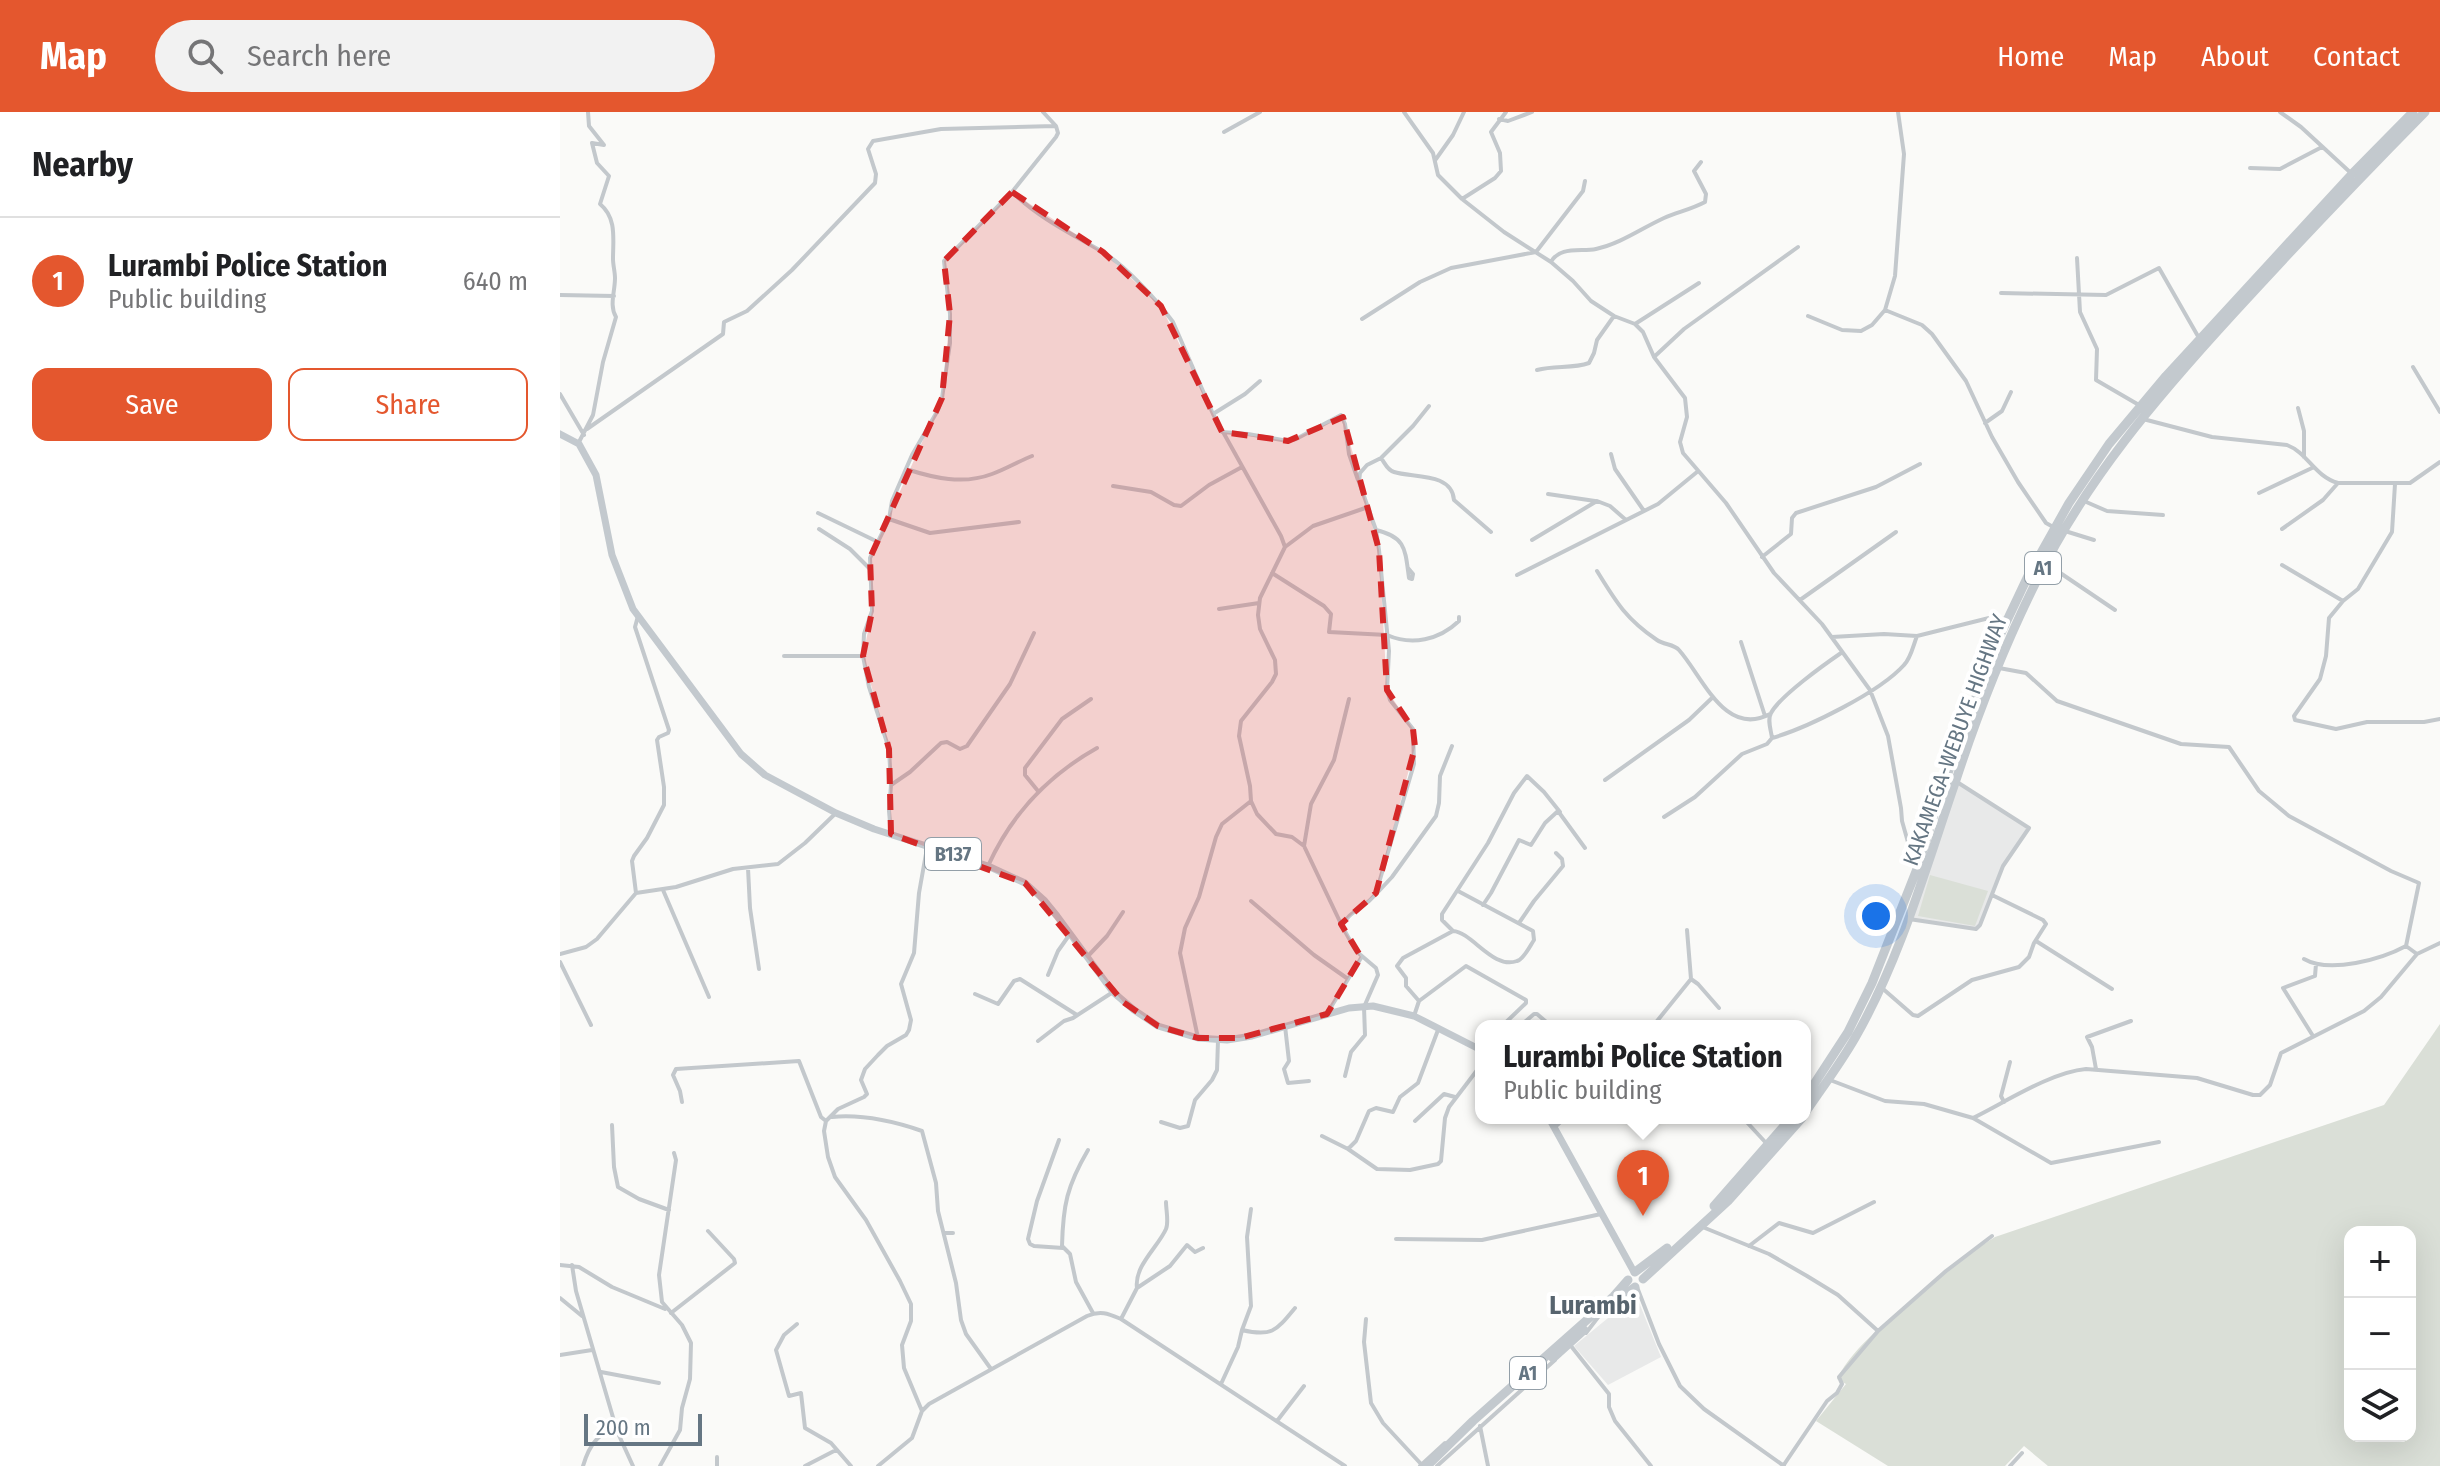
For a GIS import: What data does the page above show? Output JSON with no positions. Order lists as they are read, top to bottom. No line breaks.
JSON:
{"streets":{"highway":["A1","KAKAMEGA-WEBUYE HIGHWAY"],"main road":["B137"]},"crossings":[["A1","KAKAMEGA-WEBUYE HIGHWAY"]],"districts":["Lurambi"],"scale_bar":"200 m","page":{"header":"Map","search":"Search here","nav":["Home","Map","About","Contact"],"heading":"Nearby","list":[{"mark":"1","name":"Lurambi Police Station","note":"Public building","value":"640 m"}],"buttons":["Save","Share"],"popup":["Lurambi Police Station","Public building"],"pins":"1","map_buttons":["+","−"],"scale":"200 m"}}
